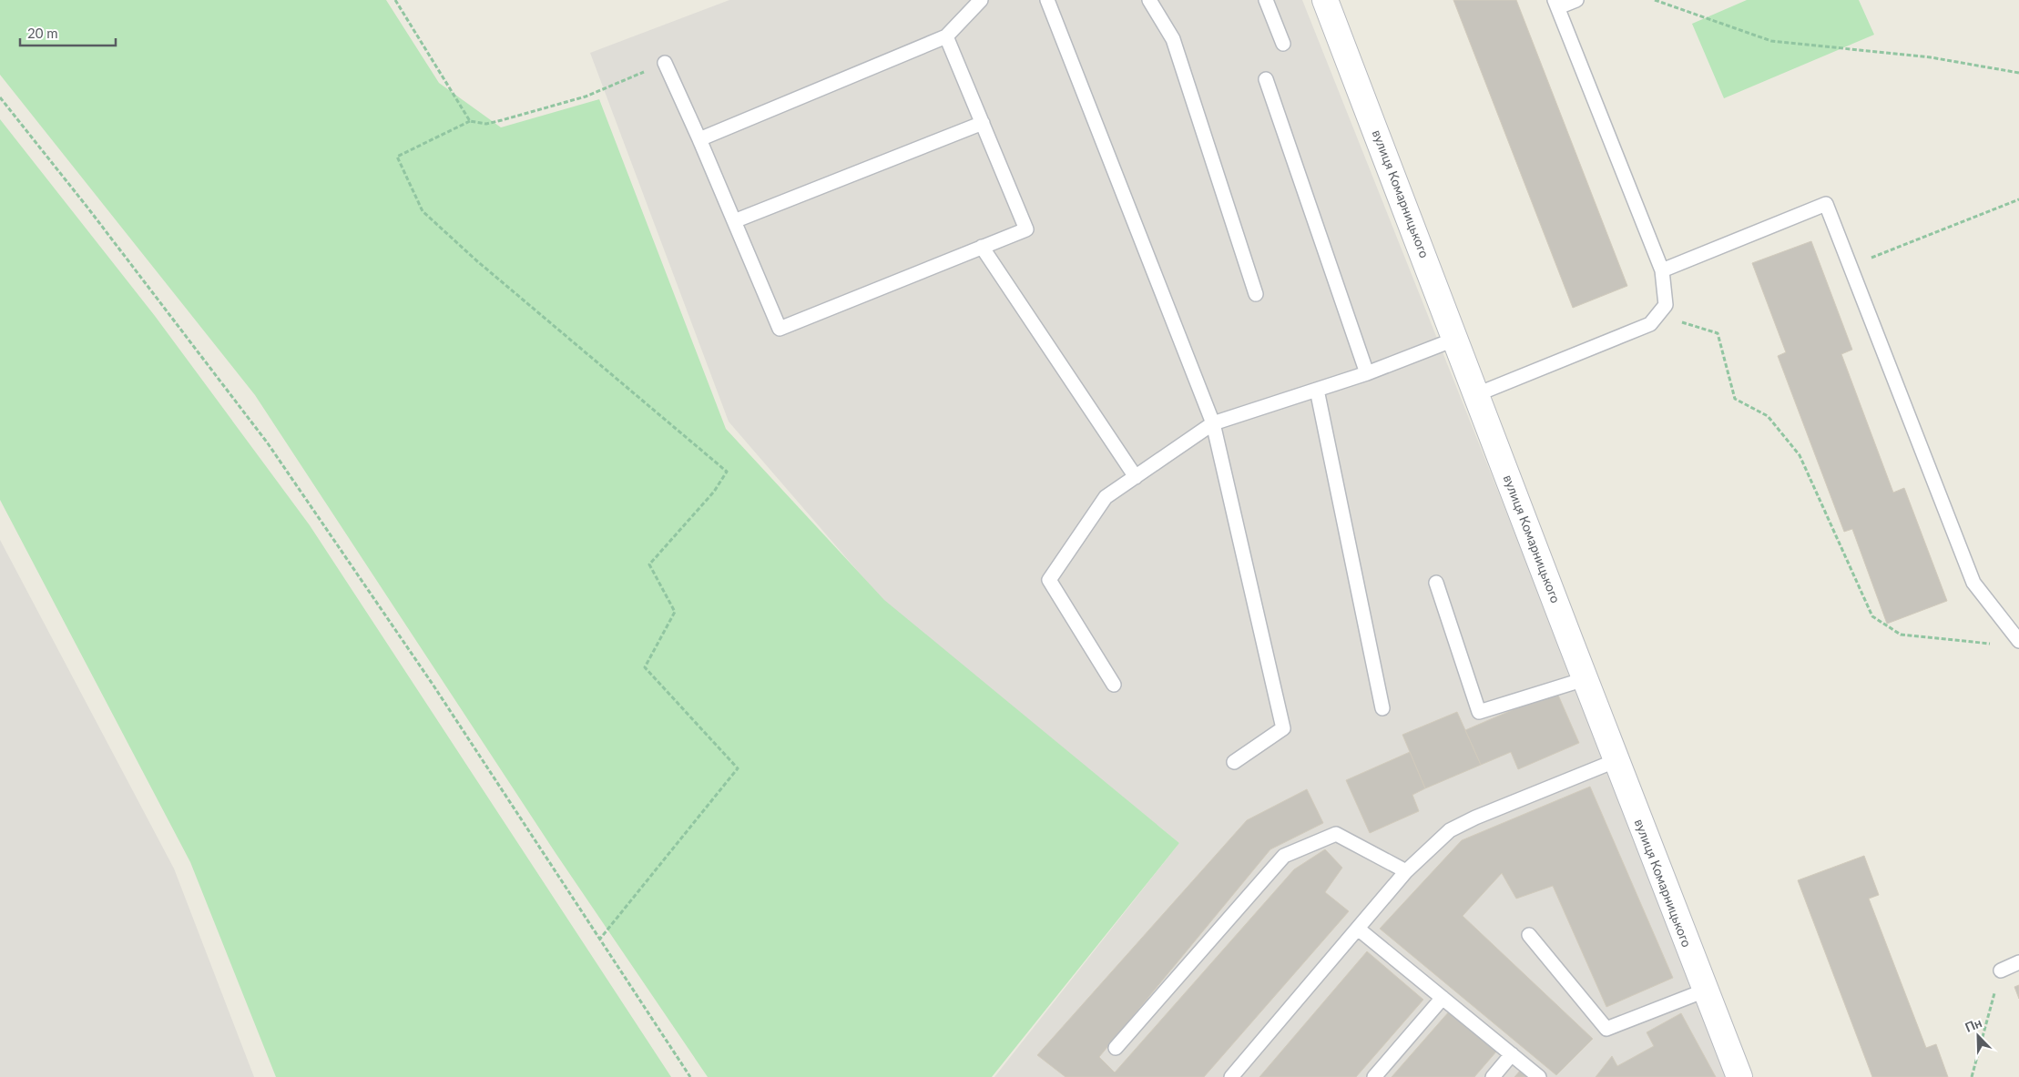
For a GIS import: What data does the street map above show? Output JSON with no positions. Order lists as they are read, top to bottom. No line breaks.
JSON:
{"streets":{"street":["вулиця Комарницького"]},"scale_bar":"20 m","north":"top left"}
